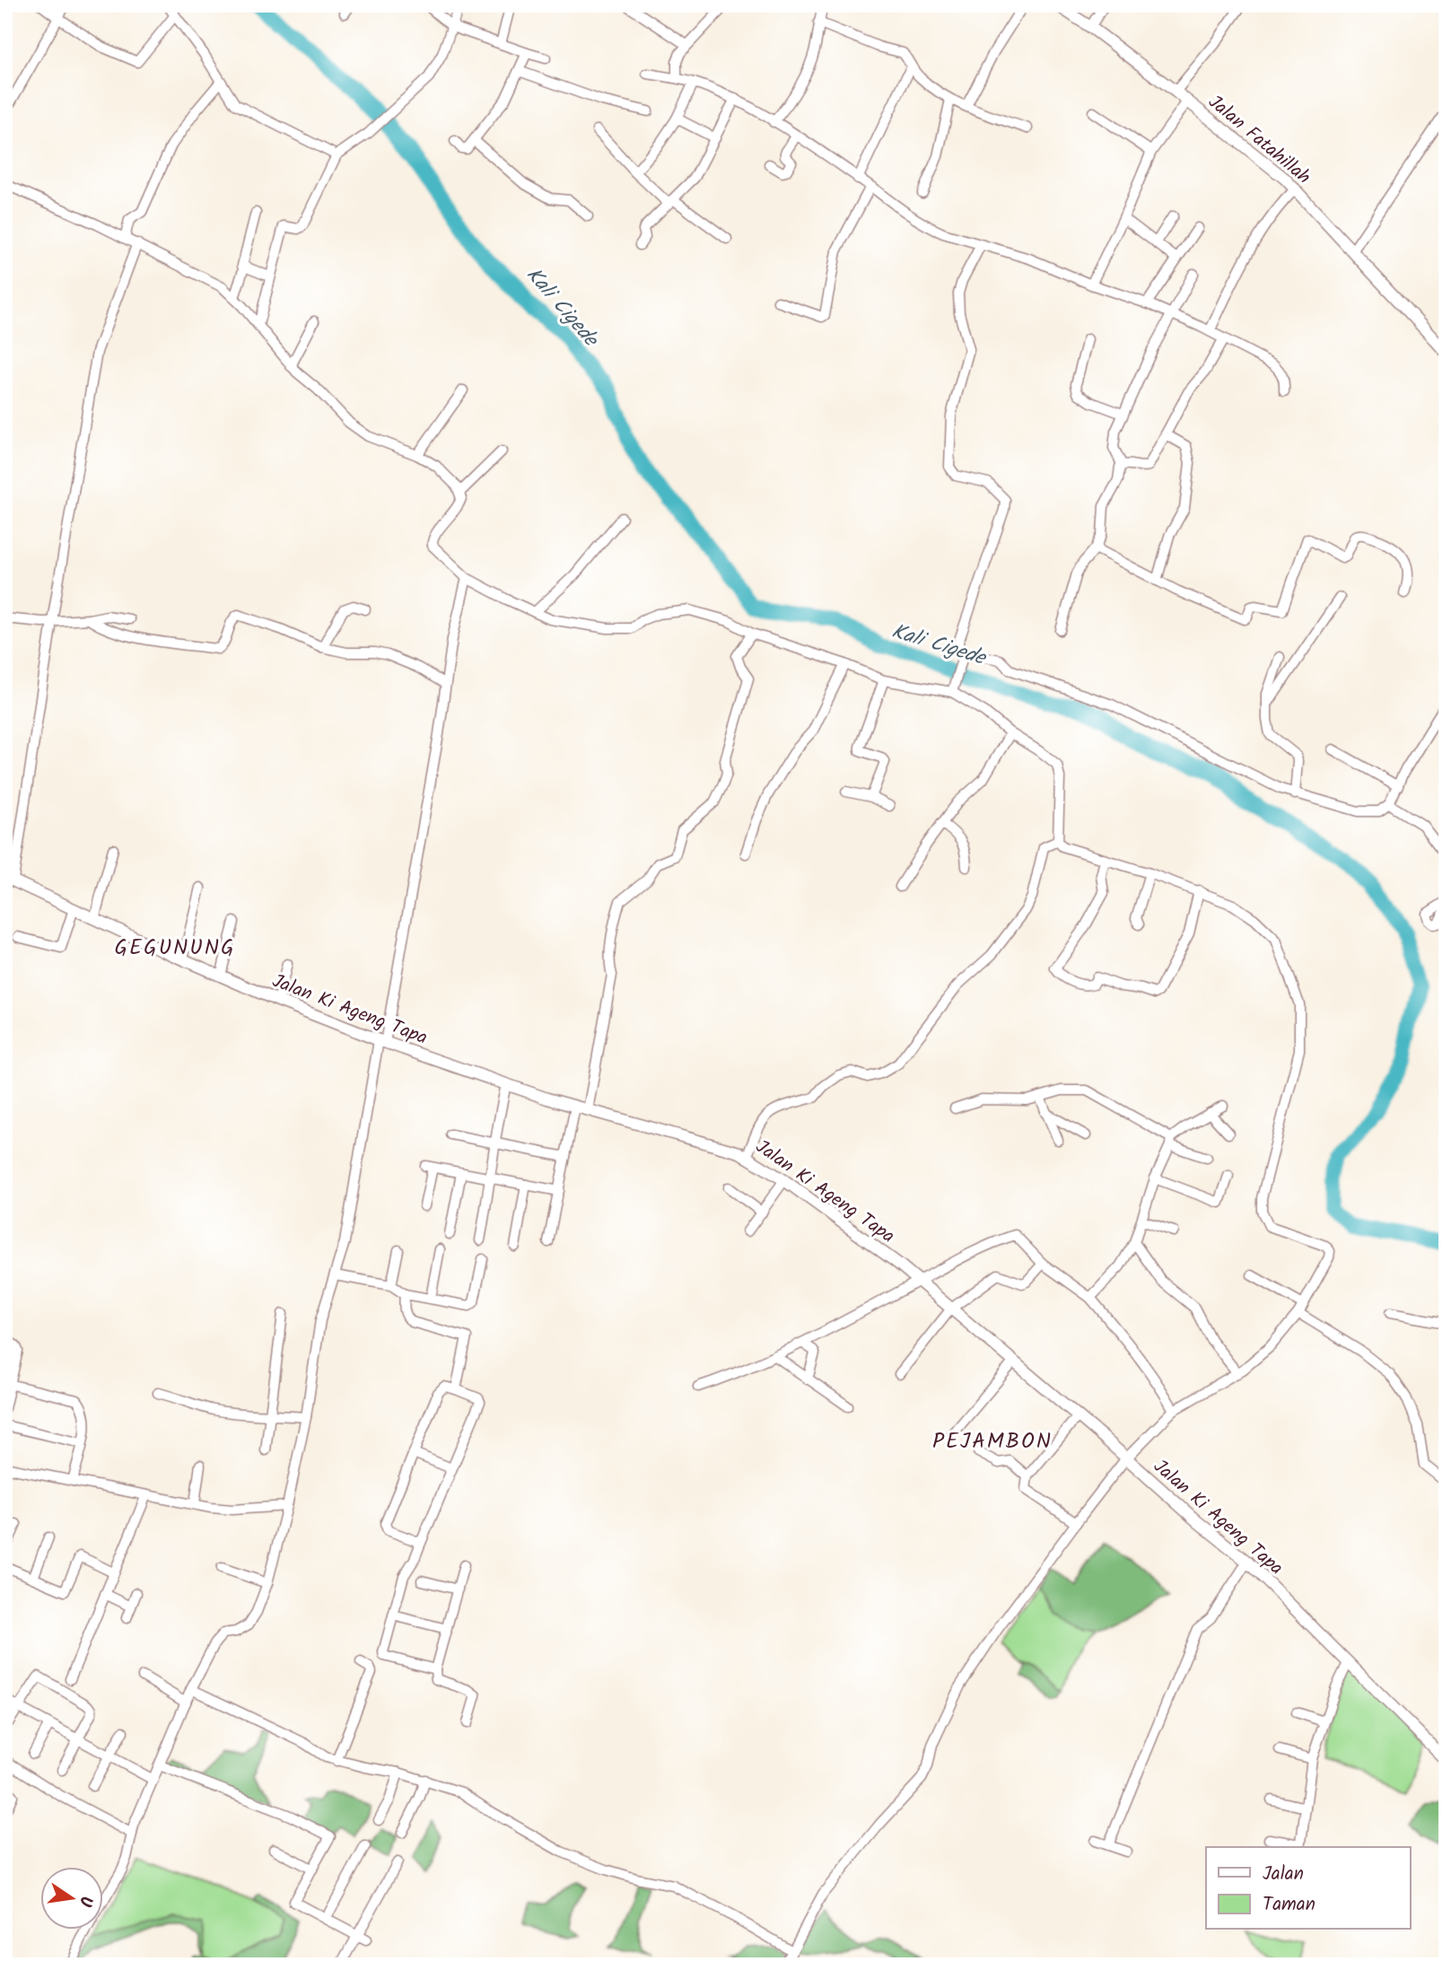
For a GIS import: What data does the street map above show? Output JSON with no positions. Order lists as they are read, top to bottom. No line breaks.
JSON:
{"streets":{"street":["Jalan Fatahillah","Jalan Ki Ageng Tapa"]},"districts":["GEGUNUNG","PEJAMBON"],"water":["Kali Cigede"],"legend":["Jalan","Taman"],"north":"right"}
